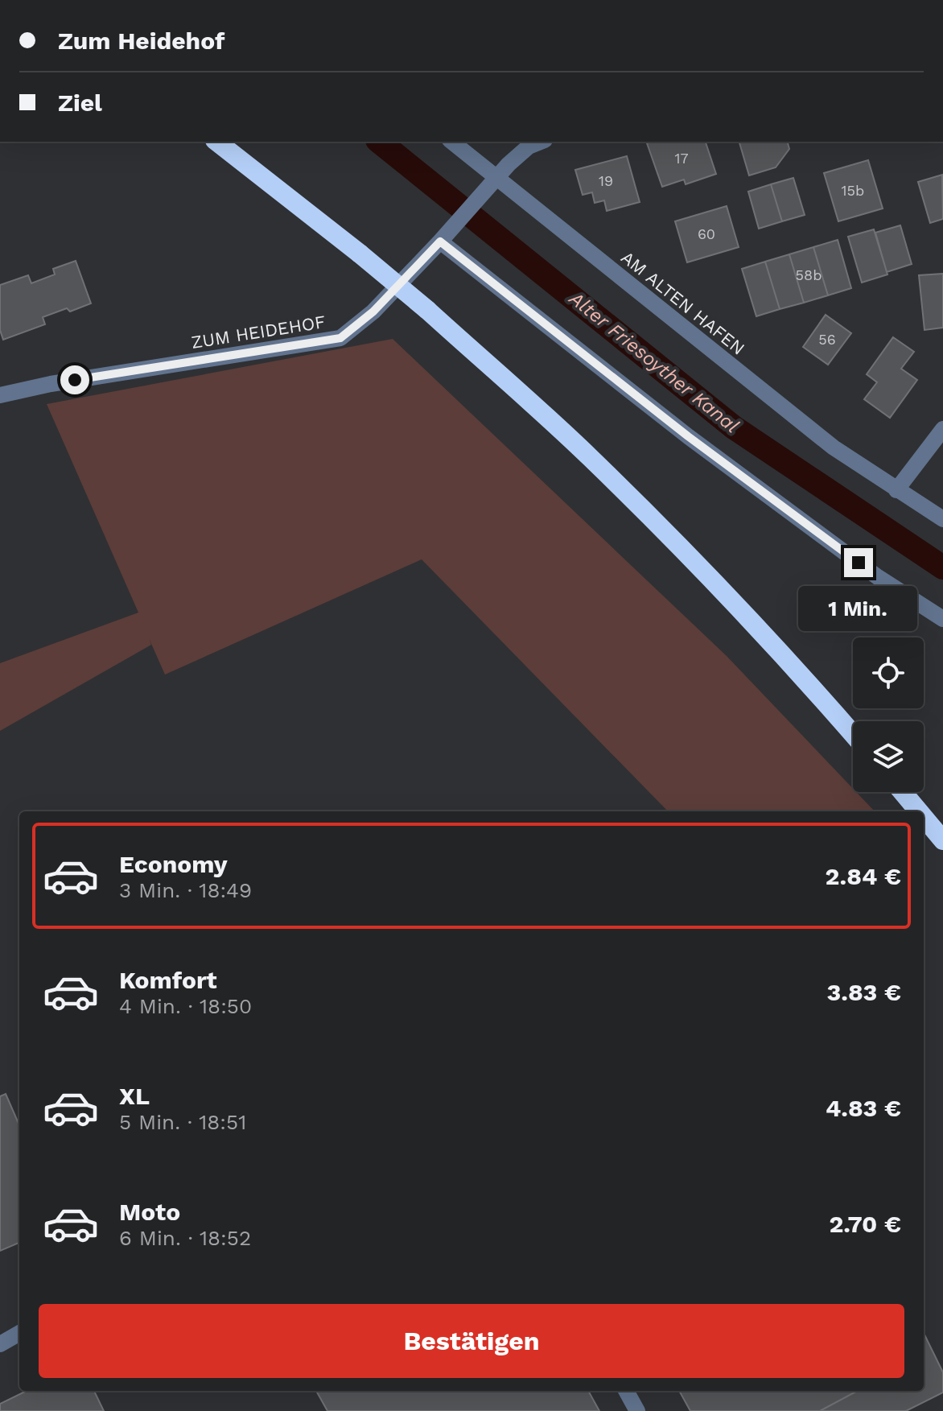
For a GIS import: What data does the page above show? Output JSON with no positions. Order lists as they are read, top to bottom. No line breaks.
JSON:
{"streets":{"street":["AM ALTEN HAFEN","ZUM HEIDEHOF"]},"crossings":[["AM ALTEN HAFEN","ZUM HEIDEHOF"]],"water":["Alter Friesoyther Kanal"],"house_numbers":["17","19","15b","60","58b","56"],"page":{"banner":["Zum Heidehof","Ziel"],"bubble":"1 Min.","list":[{"name":"Economy","note":"3 Min. · 18:49","value":"2.84 €"},{"name":"Komfort","note":"4 Min. · 18:50","value":"3.83 €"},{"name":"XL","note":"5 Min. · 18:51","value":"4.83 €"},{"name":"Moto","note":"6 Min. · 18:52","value":"2.70 €"}],"buttons":"Bestätigen"}}
